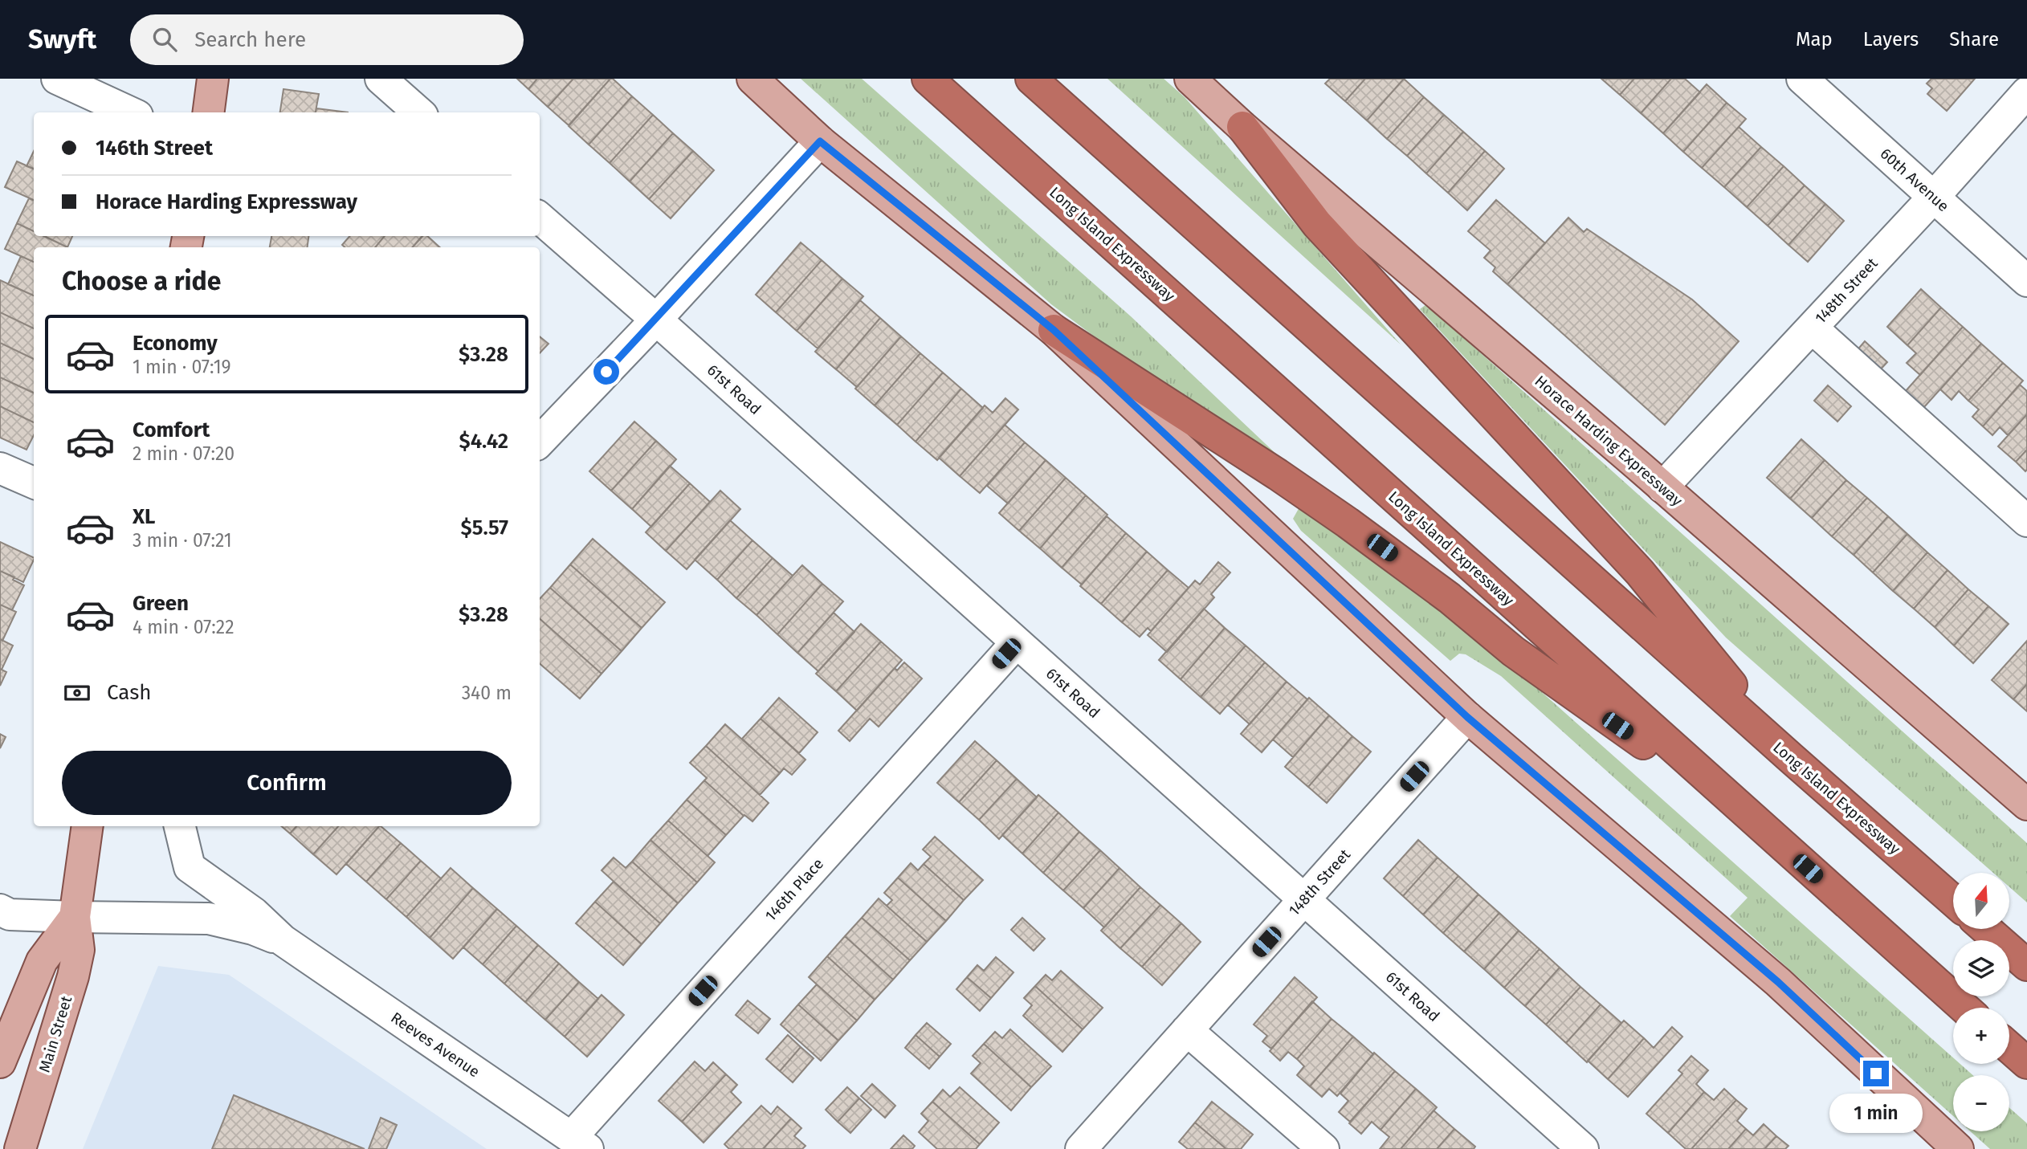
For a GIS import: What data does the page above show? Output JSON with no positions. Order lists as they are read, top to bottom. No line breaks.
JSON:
{"streets":{"highway":["Long Island Expressway"],"main road":["Horace Harding Expressway","Main Street"],"street":["60th Avenue","148th Street","61st Road","146th Place","Reeves Avenue"]},"crossings":[["60th Avenue","148th Street"],["148th Street","61st Road"],["148th Street","Horace Harding Expressway"],["61st Road","146th Place"],["146th Place","Reeves Avenue"],["Main Street","Reeves Avenue"]],"north":"top","page":{"header":"Swyft","search":"Search here","nav":["Map","Layers","Share"],"banner":["146th Street","Horace Harding Expressway"],"heading":"Choose a ride","list":[{"name":"Economy","note":"1 min · 07:19","value":"$3.28"},{"name":"Comfort","note":"2 min · 07:20","value":"$4.42"},{"name":"XL","note":"3 min · 07:21","value":"$5.57"},{"name":"Green","note":"4 min · 07:22","value":"$3.28"}],"pay":["Cash","340 m"],"buttons":"Confirm","map_buttons":["+","−"],"bubble":"1 min"}}
